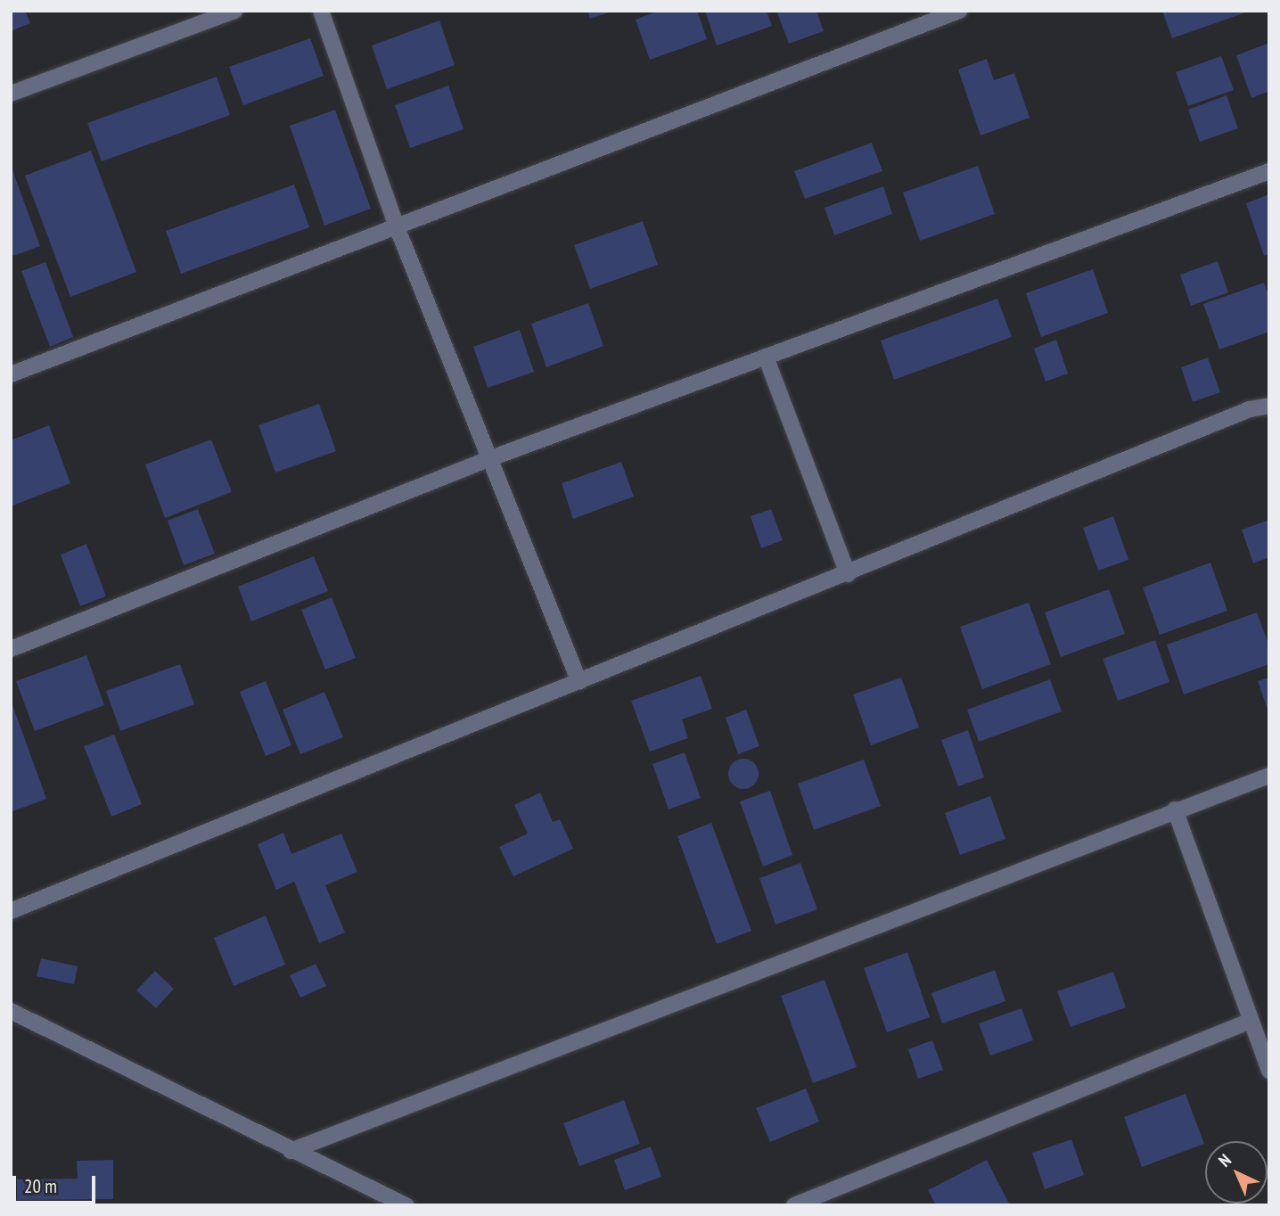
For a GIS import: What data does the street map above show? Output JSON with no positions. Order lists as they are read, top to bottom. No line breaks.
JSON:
{"scale_bar":"20 m","north":"top left"}
